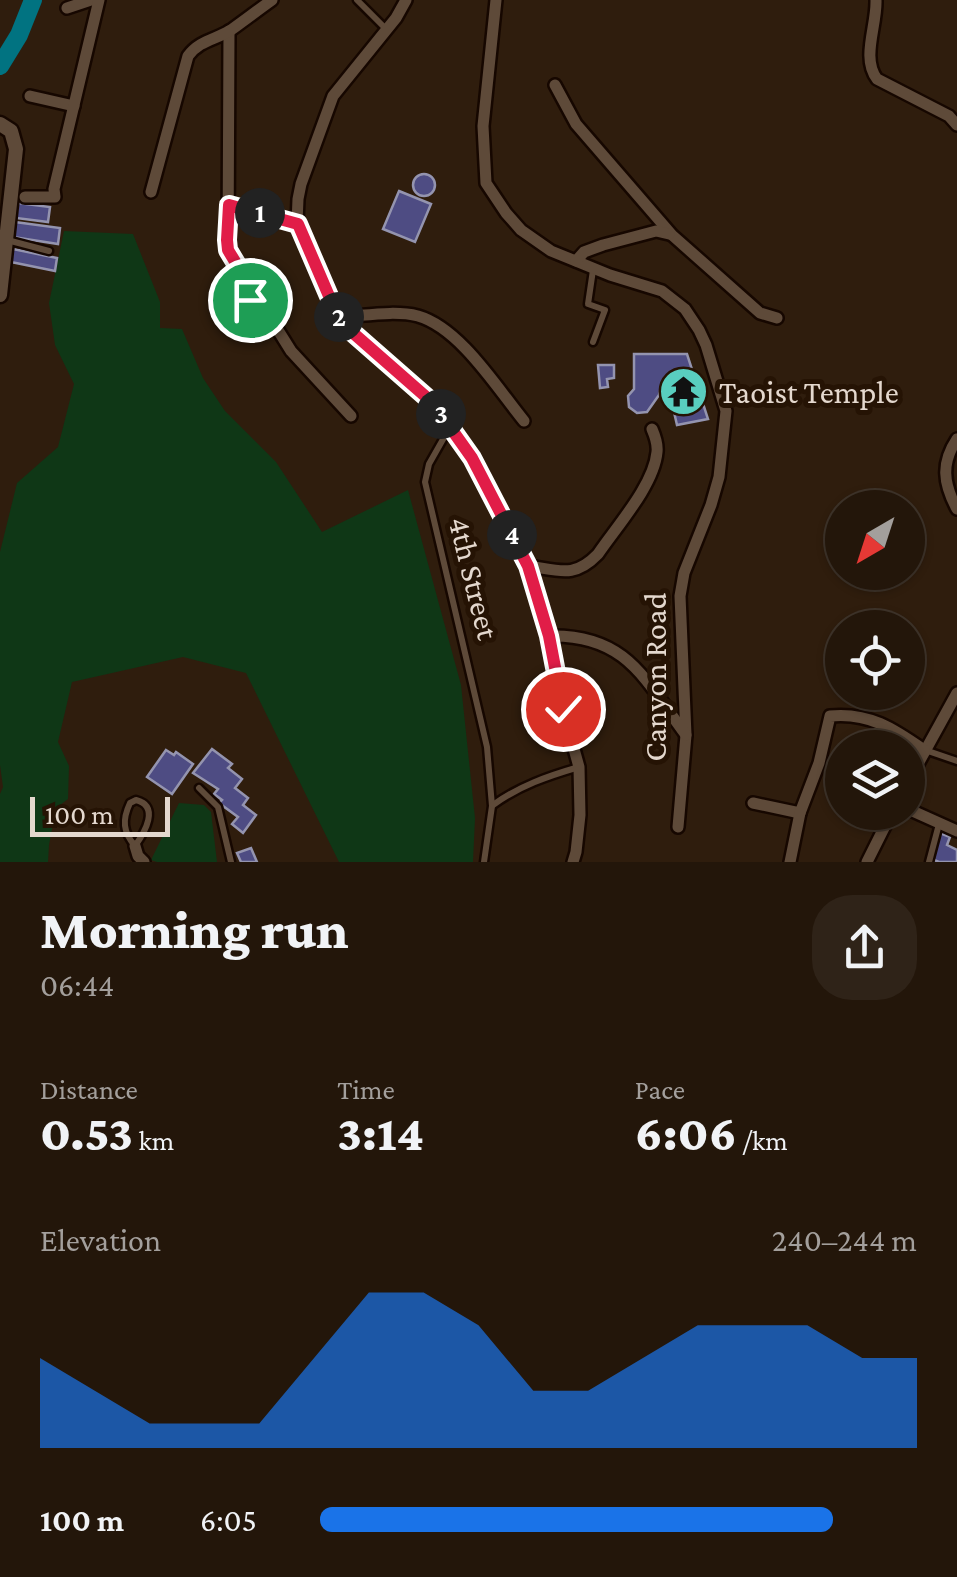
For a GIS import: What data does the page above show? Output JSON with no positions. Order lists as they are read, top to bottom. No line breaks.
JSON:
{"streets":{"street":["Canyon Road"],"lane":["4th Street"]},"places":{"temple":["Taoist Temple"]},"scale_bar":"100 m","north":"bottom left","page":{"pins":["1","2","3","4"],"scale":"100 m","heading":["Morning run","06:44"],"stats":[["Distance","0.53 km"],["Time","3:14"],["Pace","6:06 /km"]],"chart":["Elevation","240–244 m"],"list":[{"name":"100 m","note":"6:05"}]}}
